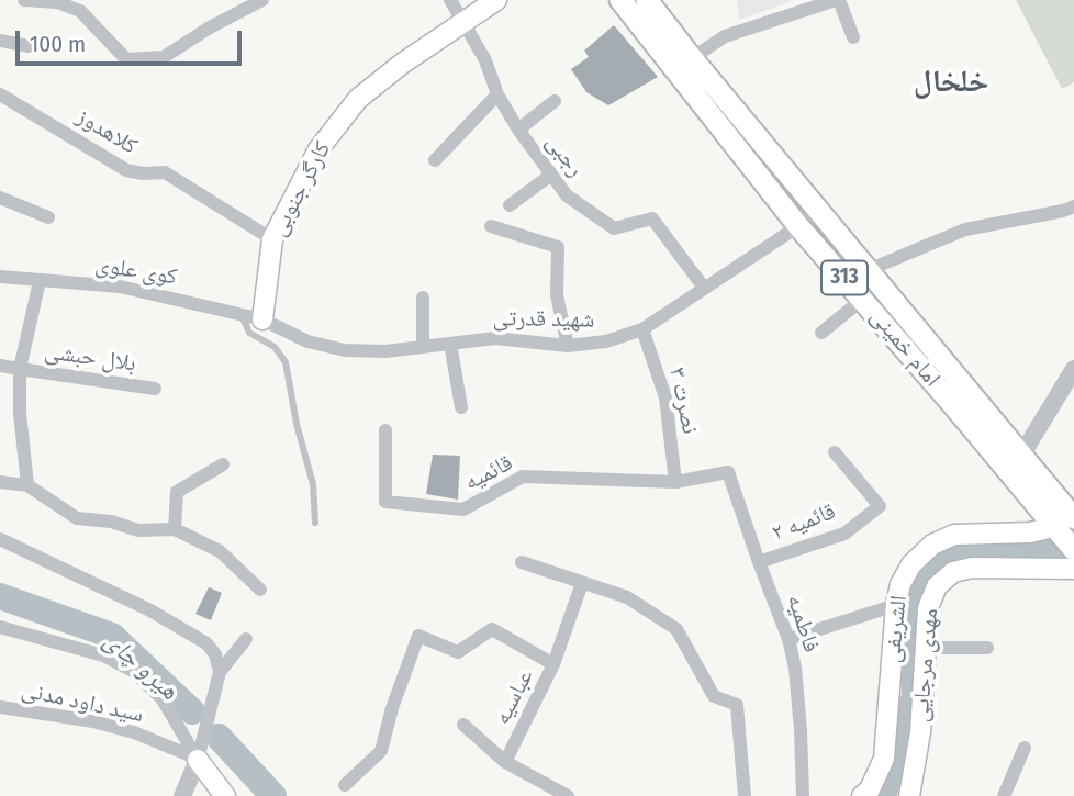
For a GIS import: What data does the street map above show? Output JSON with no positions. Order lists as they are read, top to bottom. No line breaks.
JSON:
{"streets":{"main road":["کارگر جنوبی","313","امام خمینی","الشریفی","مهدی مرجایی"],"street":["کلاهدوز","رجبی","کوی علوی","شهید قدرتی","بلال حبشی","نصرت ۳","قائمیه","قائمیه ۲","فاطمیه","عباسیه","سید داود مدنی"]},"crossings":[["کلاهدوز","کارگر جنوبی"],["رجبی","کارگر جنوبی"],["رجبی","شهید قدرتی"],["کارگر جنوبی","کوی علوی"],["کارگر جنوبی","شهید قدرتی"],["کوی علوی","شهید قدرتی"],["شهید قدرتی","امام خمینی"],["شهید قدرتی","نصرت ۳"],["امام خمینی","الشریفی"],["نصرت ۳","قائمیه"],["قائمیه","فاطمیه"],["قائمیه ۲","فاطمیه"]],"districts":["خلخال"],"water":["هیرو چای"],"scale_bar":"100 m"}
